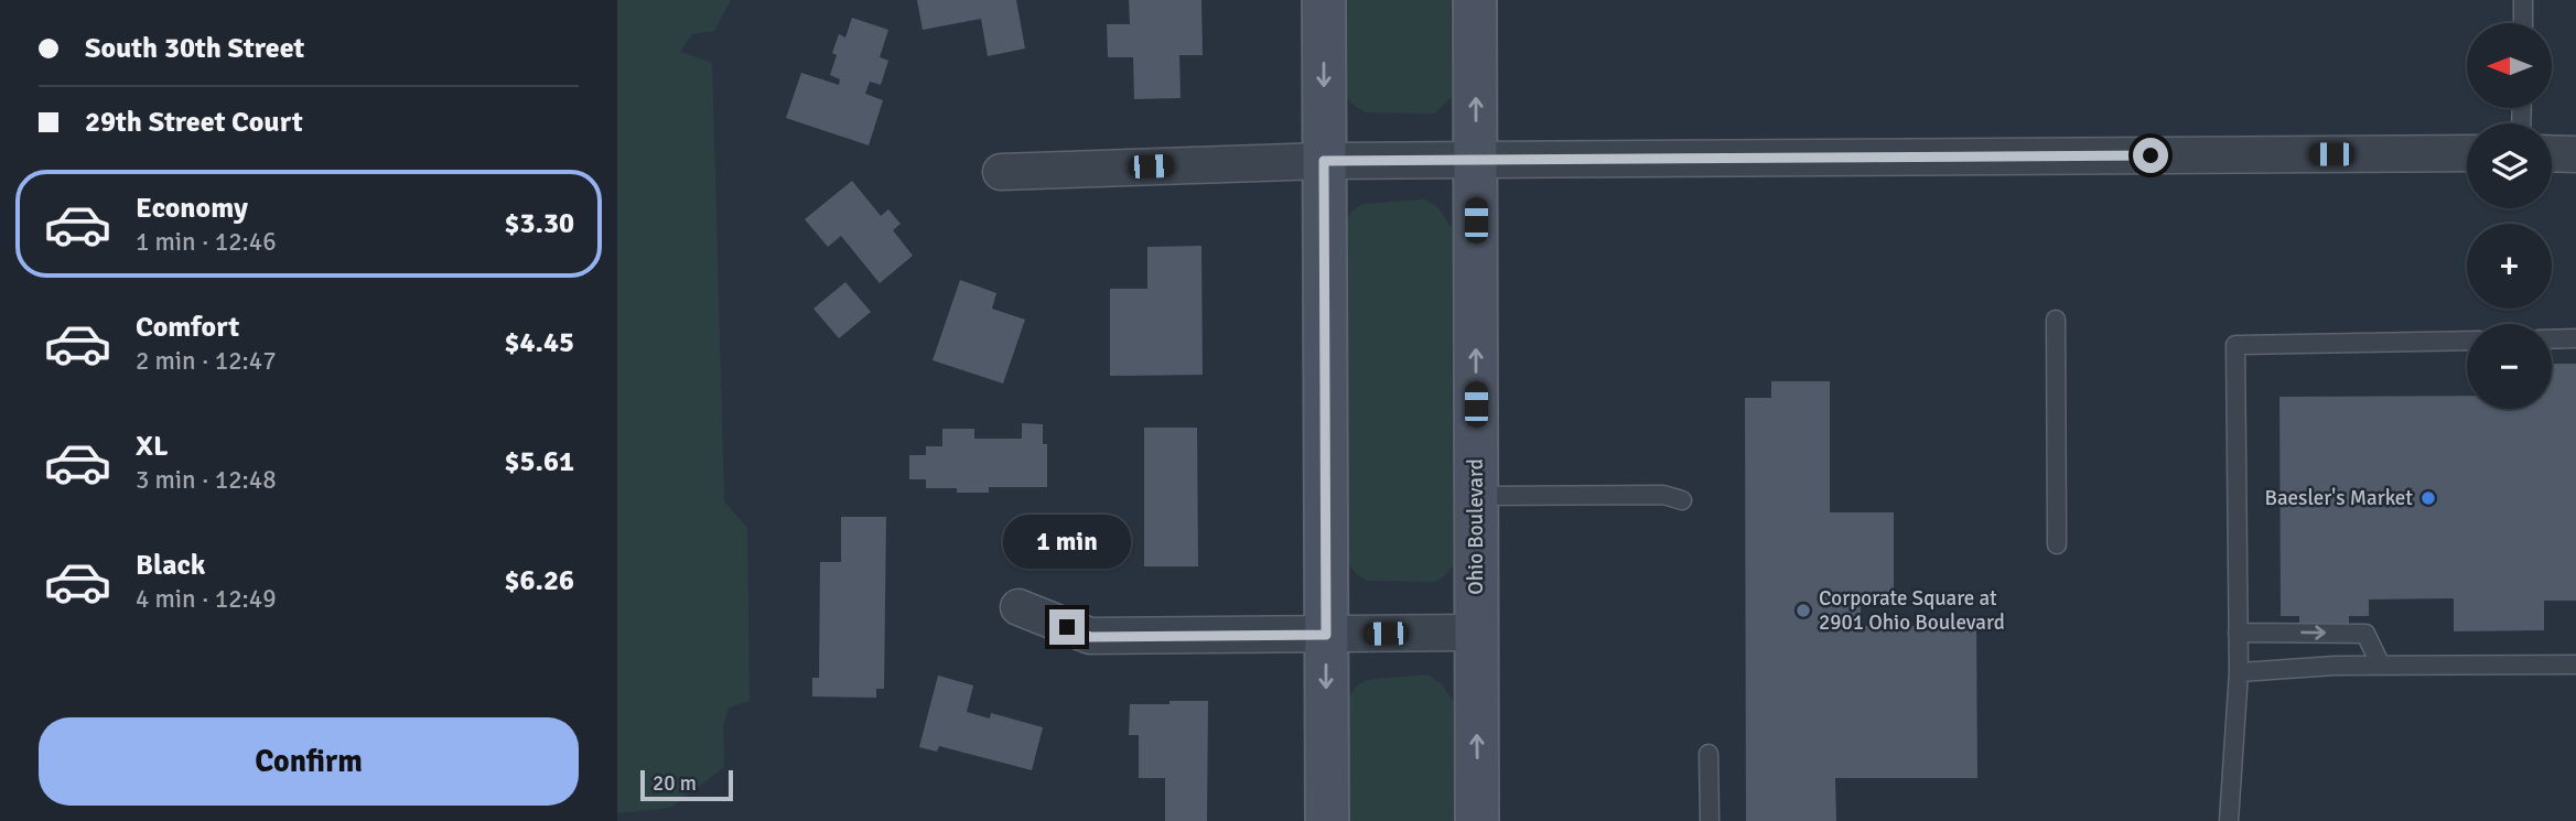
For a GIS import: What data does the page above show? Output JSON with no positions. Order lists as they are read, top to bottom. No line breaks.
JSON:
{"streets":{"street":["Ohio Boulevard"]},"places":["Baesler's Market","Corporate Square at 2901 Ohio Boulevard"],"scale_bar":"20 m","north":"left","page":{"banner":["South 30th Street","29th Street Court"],"map_buttons":["+","−"],"list":[{"name":"Economy","note":"1 min · 12:46","value":"$3.30"},{"name":"Comfort","note":"2 min · 12:47","value":"$4.45"},{"name":"XL","note":"3 min · 12:48","value":"$5.61"},{"name":"Black","note":"4 min · 12:49","value":"$6.26"}],"bubble":"1 min","buttons":"Confirm","scale":"20 m"}}
